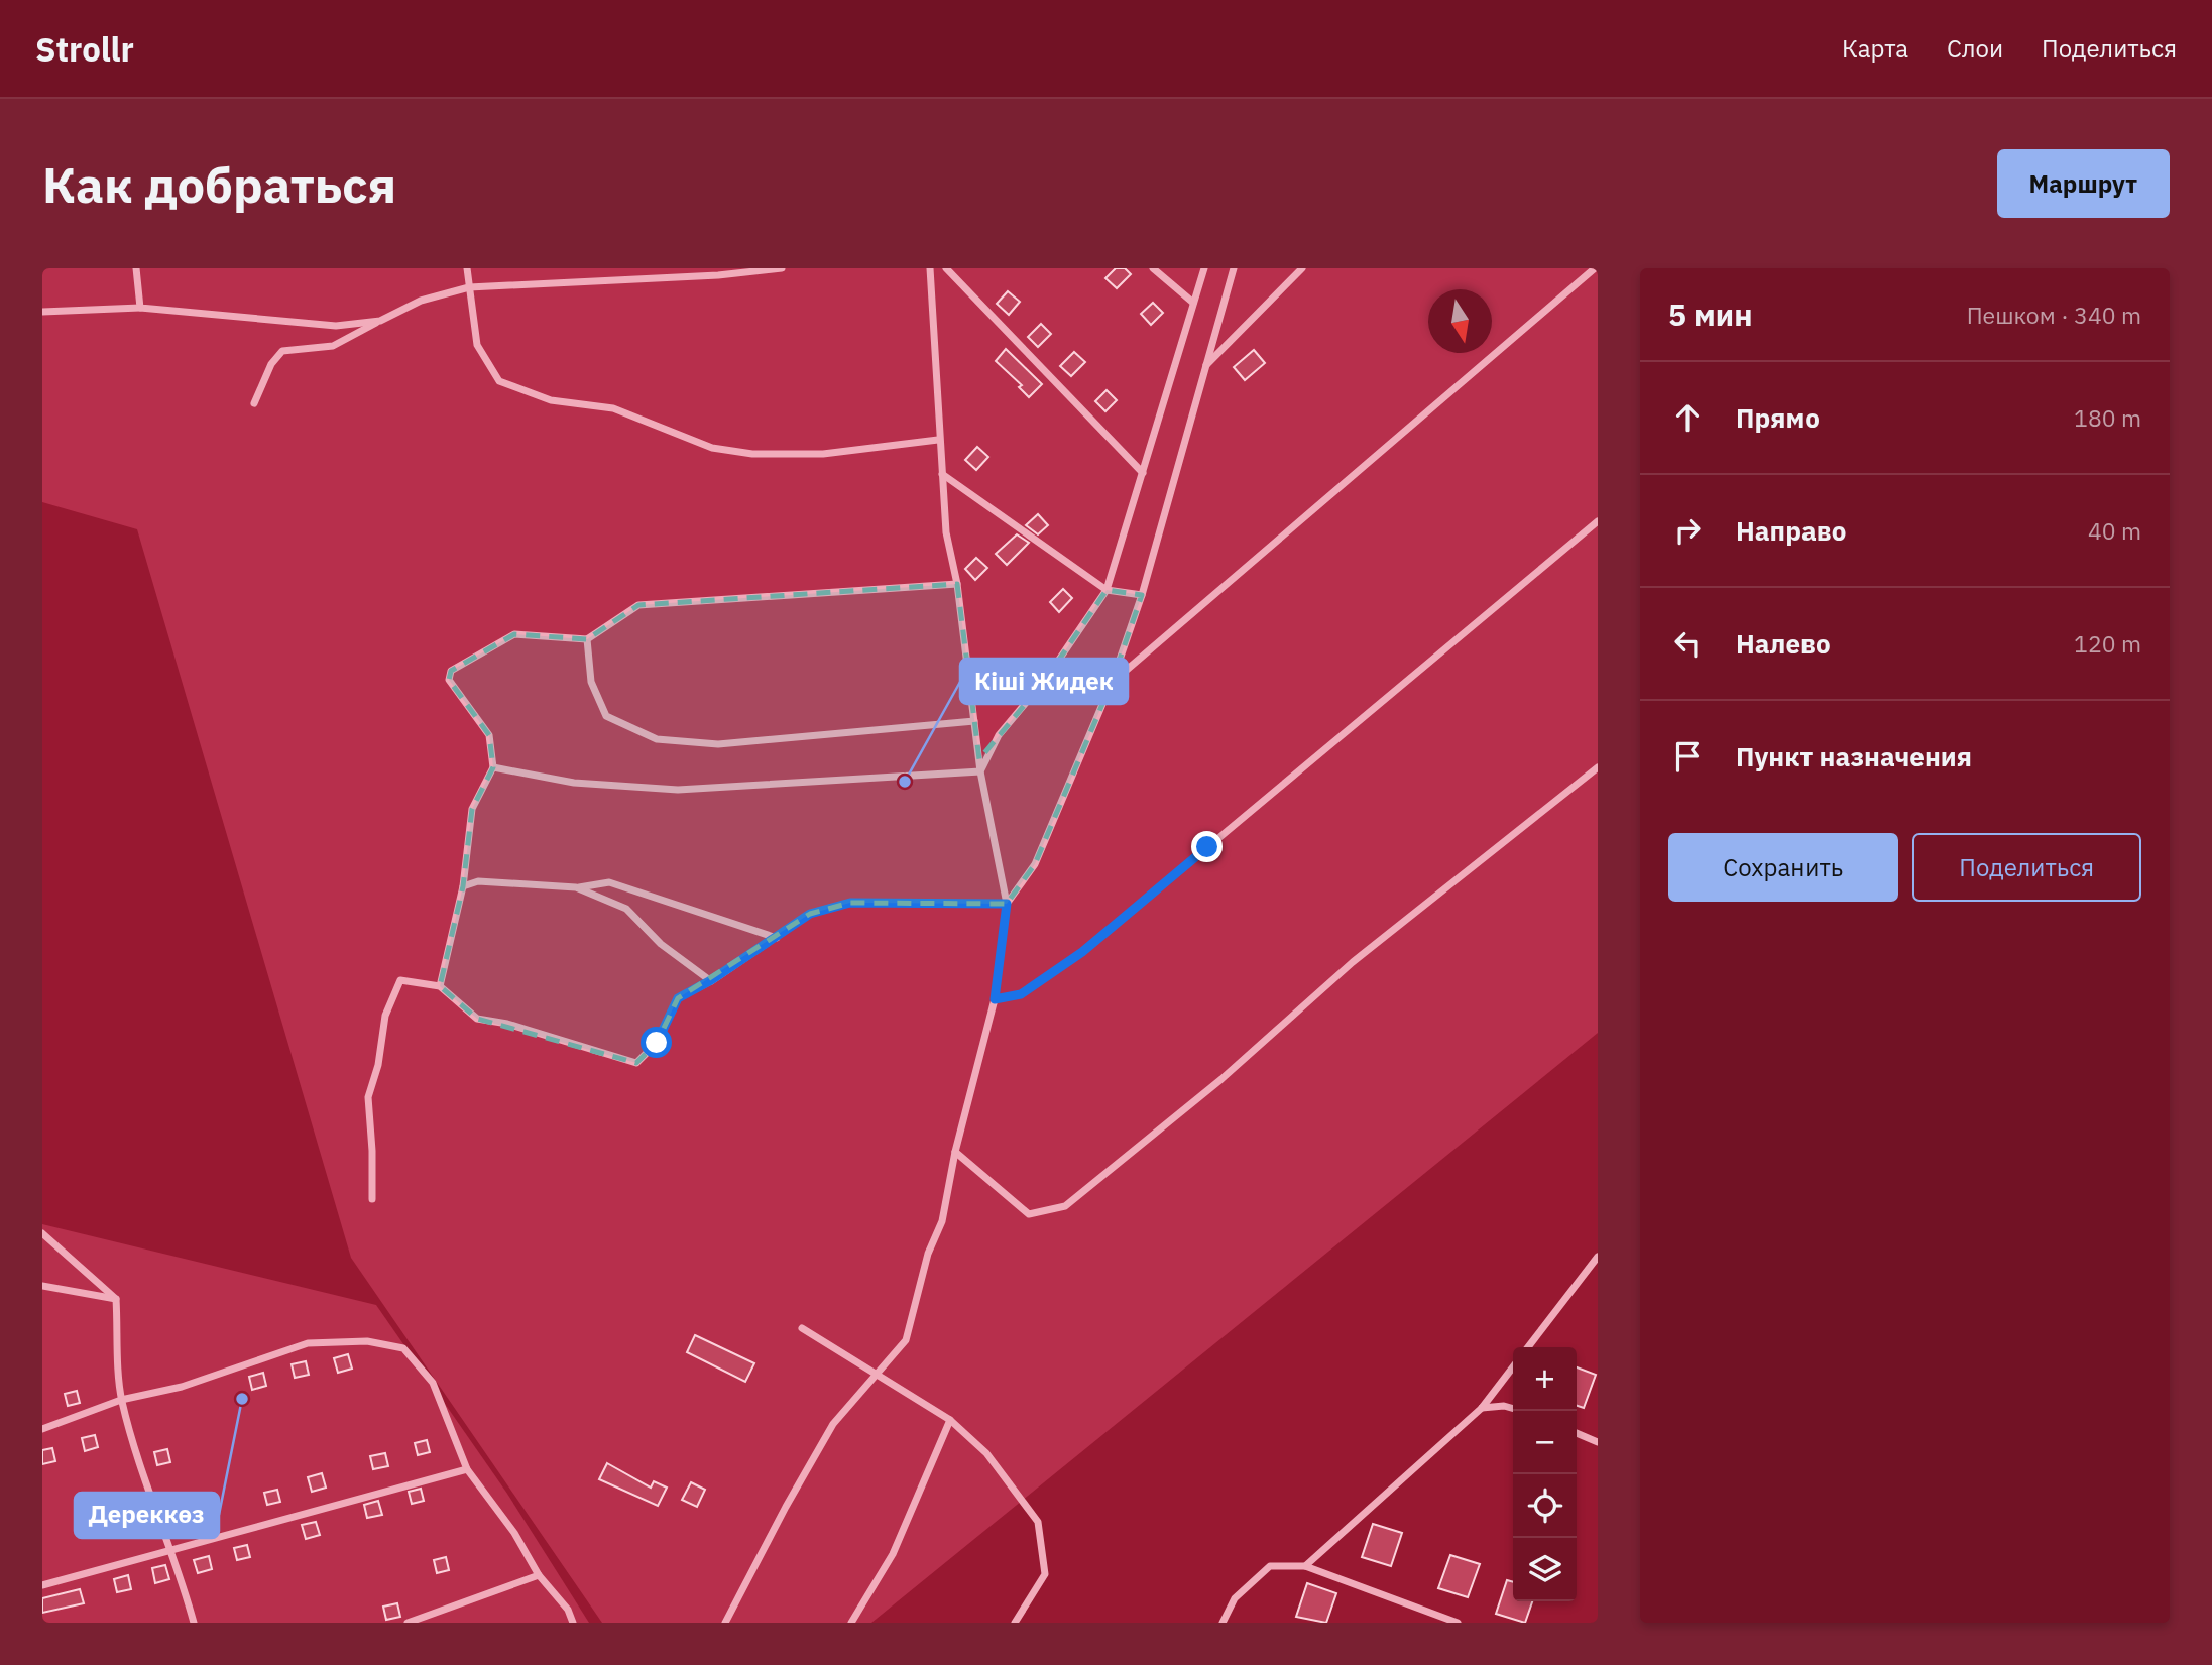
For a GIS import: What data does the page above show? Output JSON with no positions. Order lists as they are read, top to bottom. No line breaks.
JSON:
{"places":["Кіші Жидек","Дереккөз"],"north":"bottom","page":{"header":"Strollr","nav":["Карта","Слои","Поделиться"],"buttons":["Маршрут",["Сохранить","Поделиться"]],"title":"Как добраться","heading":["5 мин","Пешком · 340 m"],"list":[["Прямо","180 m"],["Направо","40 m"],["Налево","120 m"],"Пункт назначения"],"map_buttons":["+","−"]}}
